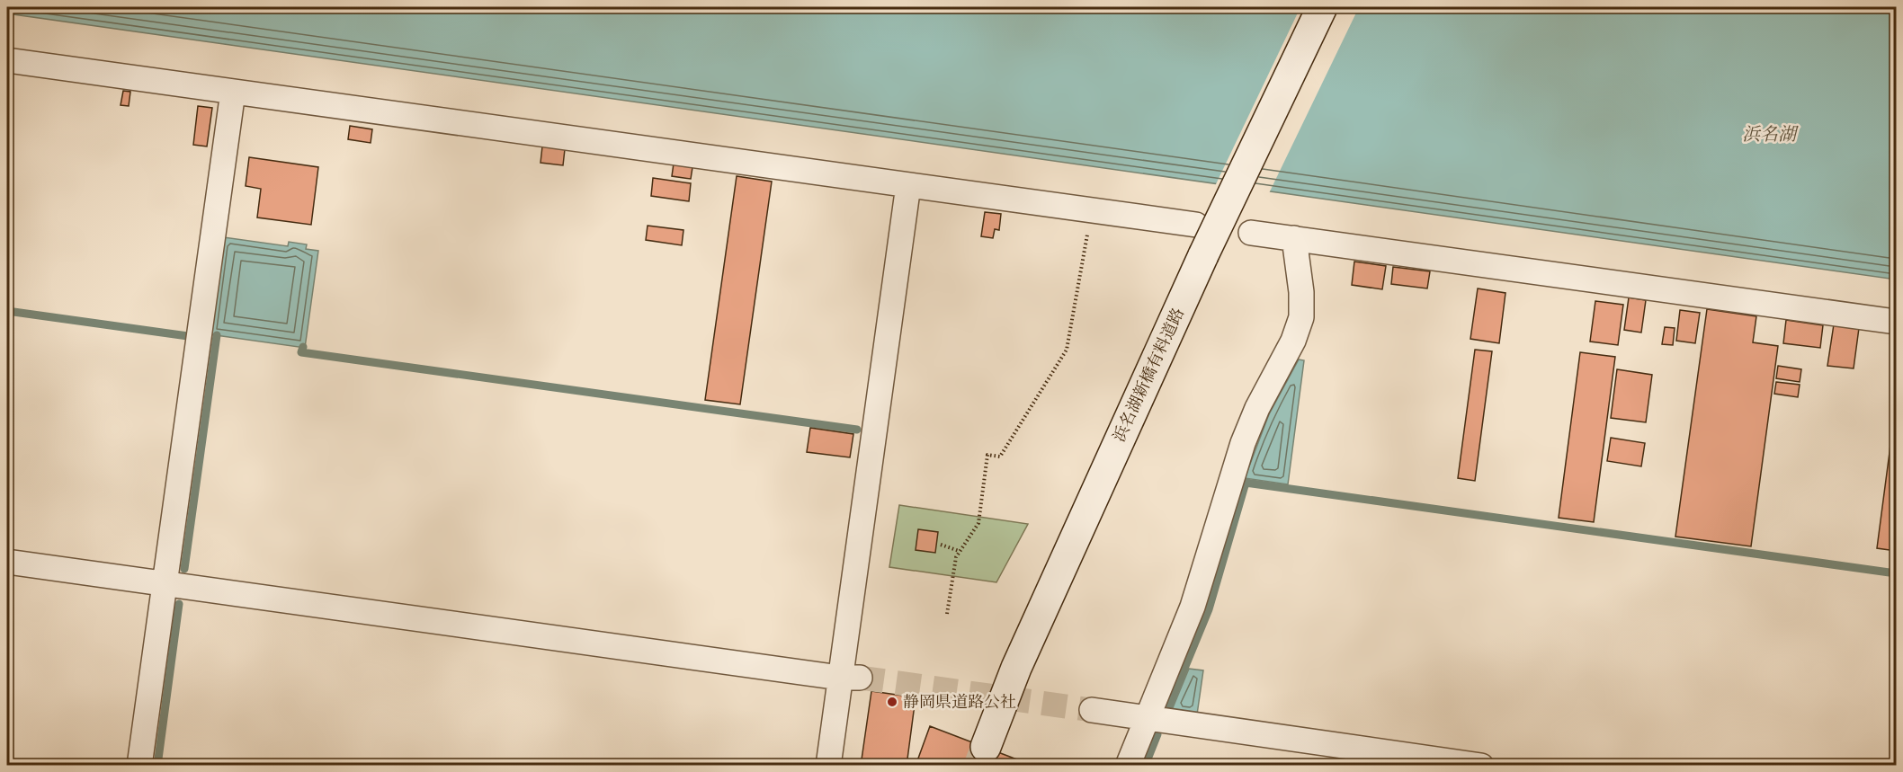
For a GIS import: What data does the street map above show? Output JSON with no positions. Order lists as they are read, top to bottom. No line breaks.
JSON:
{"streets":{"main road":["浜名湖新橋有料道路"]},"water":["浜名湖"],"places":["静岡県道路公社"]}
